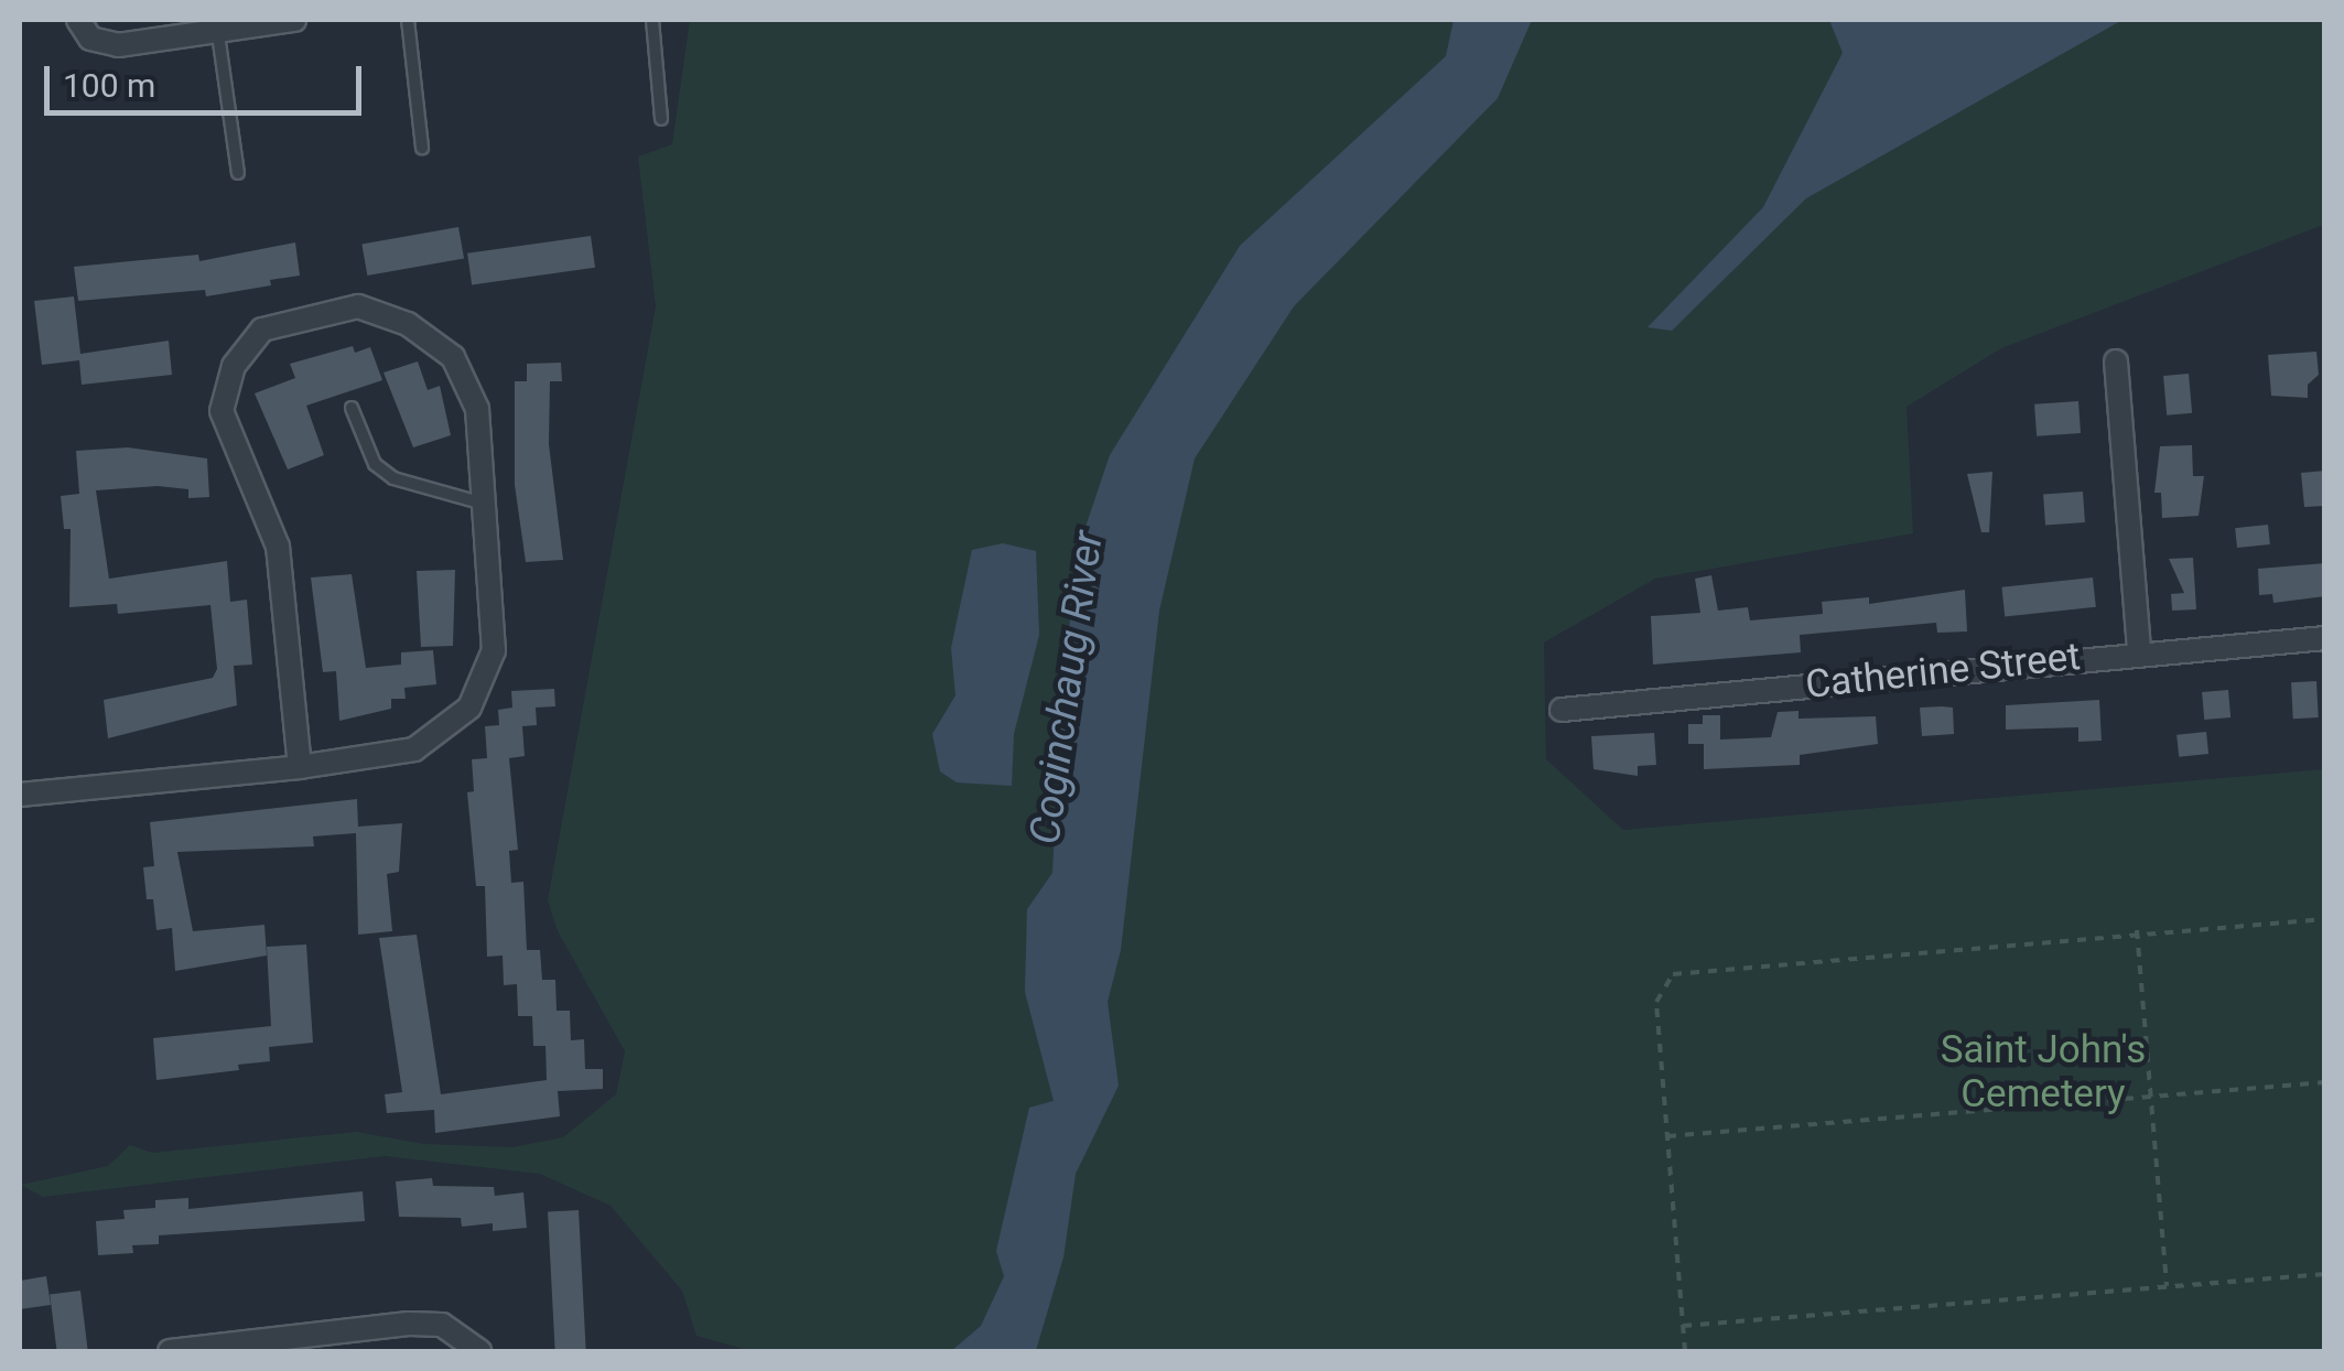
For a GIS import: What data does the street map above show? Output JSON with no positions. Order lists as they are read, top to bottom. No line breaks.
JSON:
{"streets":{"street":["Catherine Street"]},"water":["Coginchaug River"],"parks":["Saint John's Cemetery"],"scale_bar":"100 m"}
